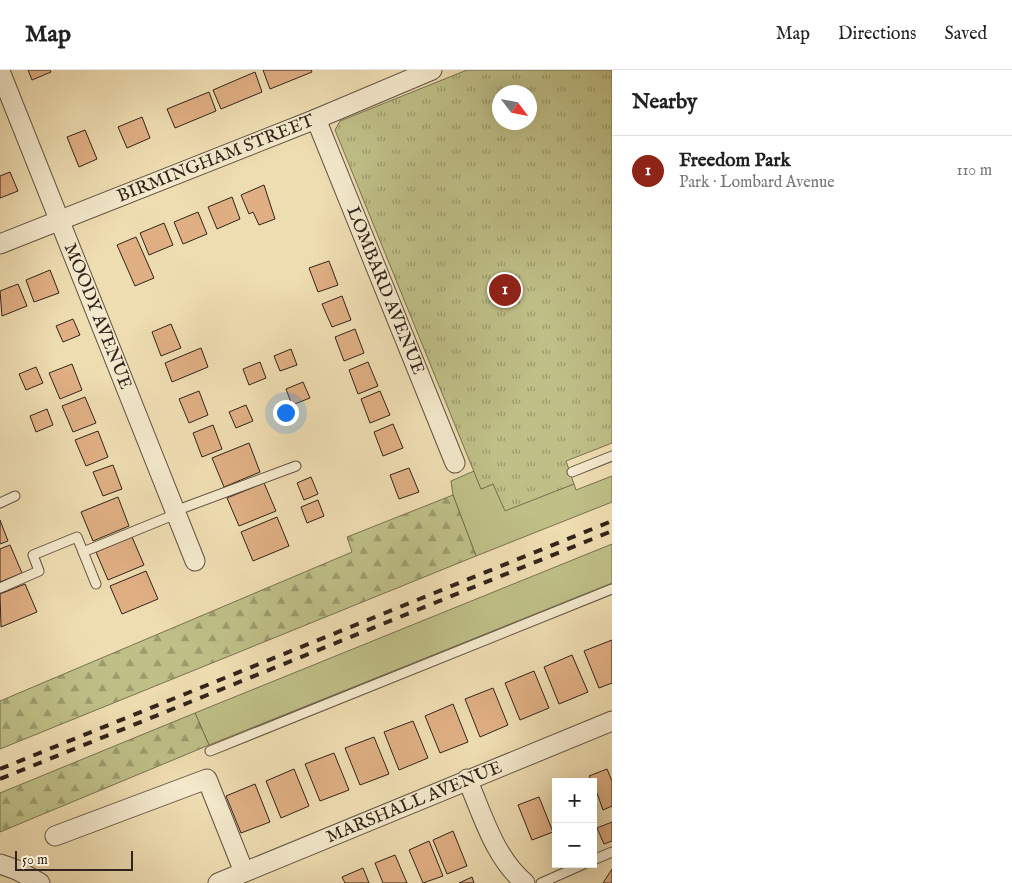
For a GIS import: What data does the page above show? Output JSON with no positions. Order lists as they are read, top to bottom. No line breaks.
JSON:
{"streets":{"street":["BIRMINGHAM STREET","LOMBARD AVENUE","MOODY AVENUE","MARSHALL AVENUE"]},"crossings":[["BIRMINGHAM STREET","LOMBARD AVENUE"],["BIRMINGHAM STREET","MOODY AVENUE"]],"scale_bar":"50 m","north":"bottom right","page":{"header":"Map","nav":["Map","Directions","Saved"],"heading":"Nearby","list":[{"mark":"1","name":"Freedom Park","note":"Park · Lombard Avenue","value":"110 m"}],"pins":"1","map_buttons":["+","−"],"scale":"50 m"}}
